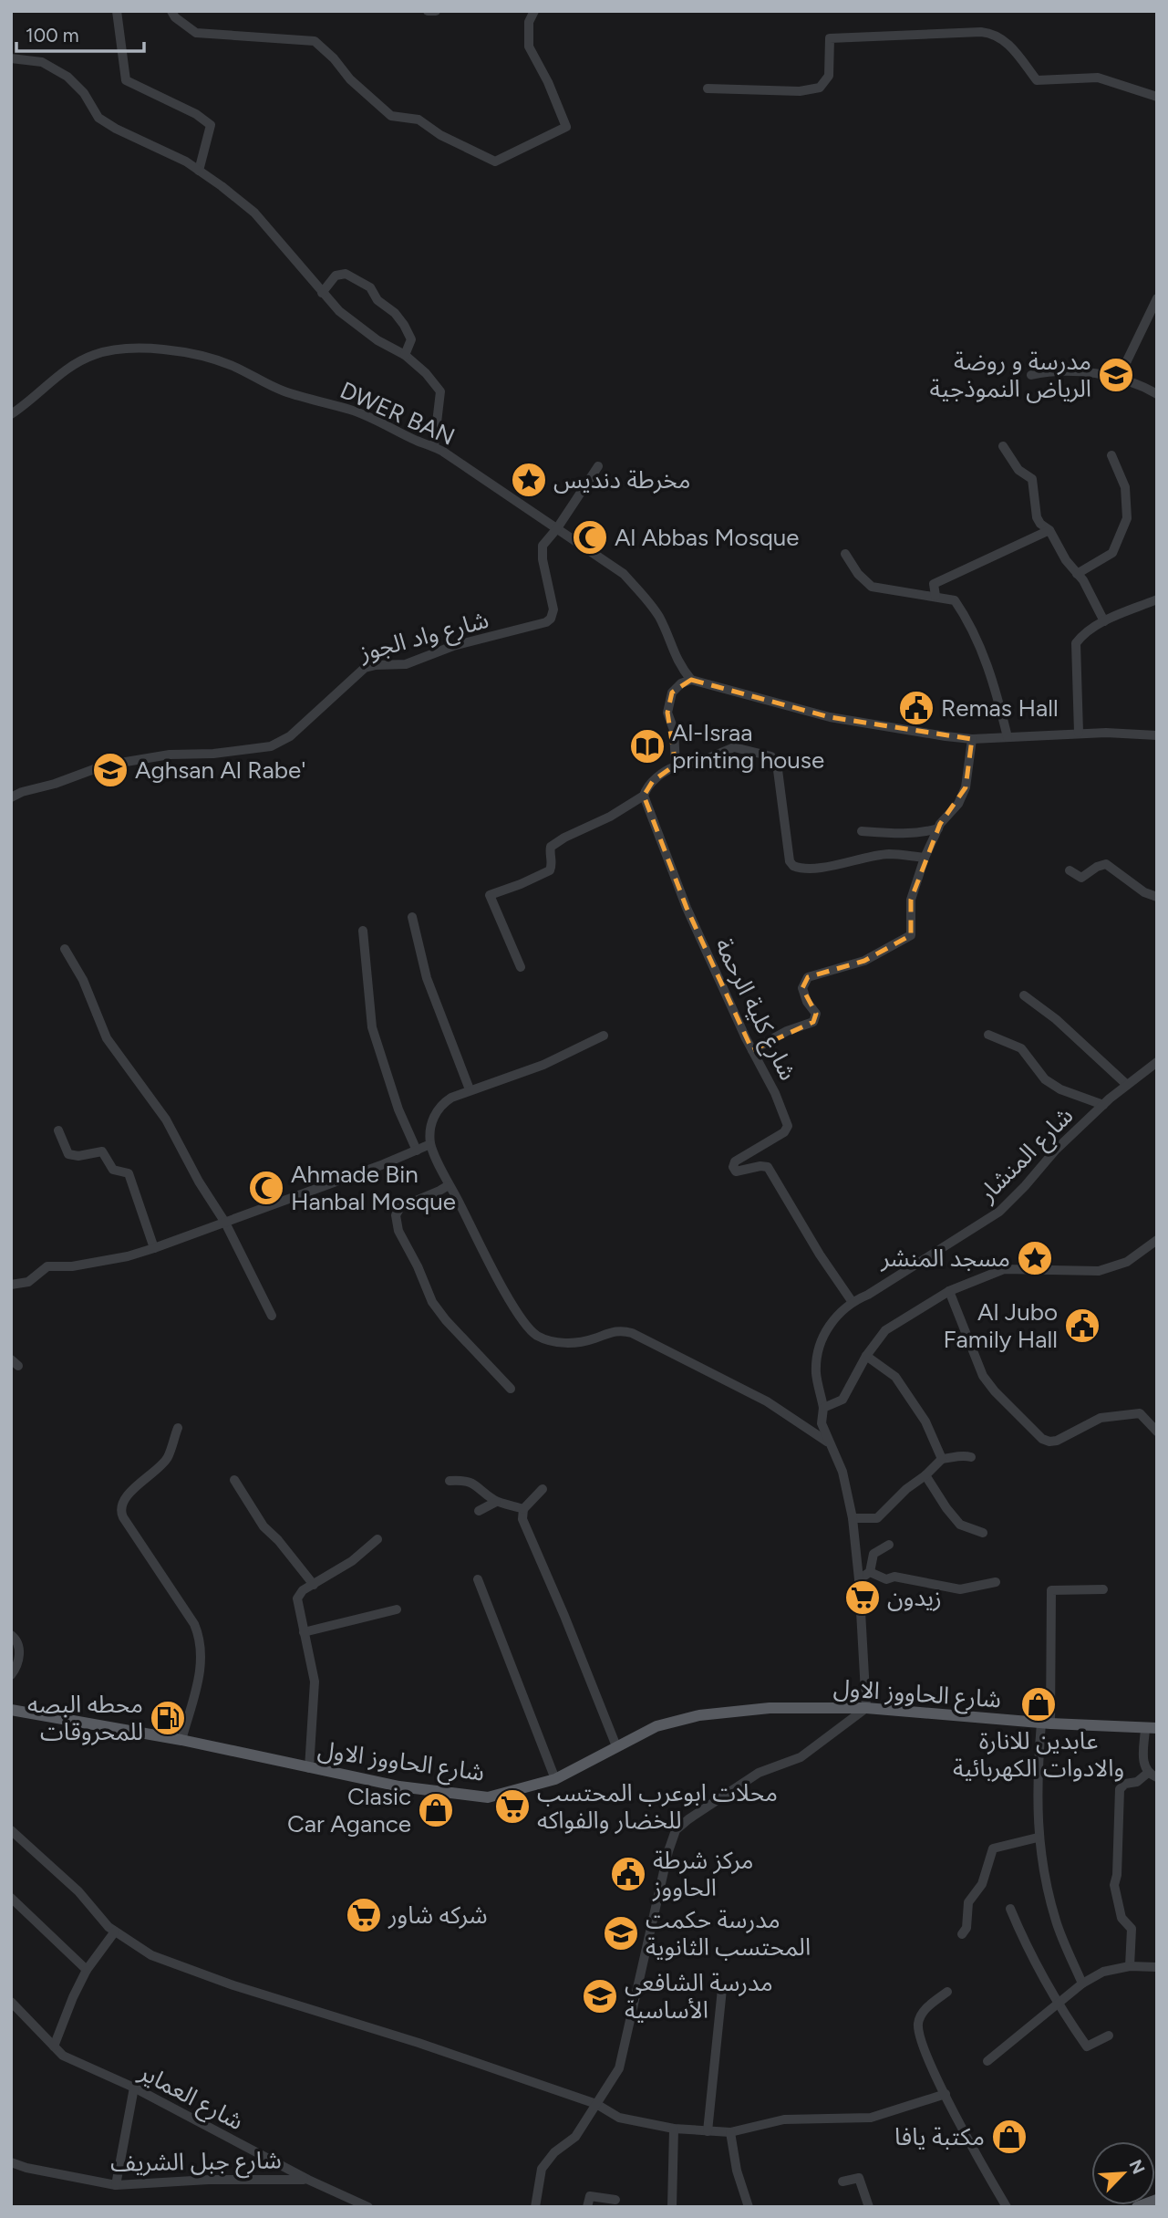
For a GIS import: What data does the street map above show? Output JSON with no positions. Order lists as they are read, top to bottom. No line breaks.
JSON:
{"streets":{"main road":["شارع الحاووز الاول"],"street":["DWER BAN","شارع واد الجوز","شارع كلية الرحمة","شارع المنشار","شارع العماير","شارع جبل الشريف"]},"crossings":[["DWER BAN","شارع واد الجوز"],["شارع كلية الرحمة","شارع المنشار"],["شارع المنشار","شارع الحاووز الاول"],["شارع العماير","شارع جبل الشريف"]],"places":{"school or university":["مدرسة و روضة الرياض النموذجية","Aghsan Al Rabe'","مدرسة حكمت المحتسب الثانوية","مدرسة الشافعي الأساسية"],"place":["مخرطة دنديس","مسجد المنشر"],"mosque":["Al Abbas Mosque","Ahmade Bin Hanbal Mosque"],"public building":["Remas Hall","Al Jubo Family Hall","مركز شرطة الحاووز"],"library":["Al-Israa printing house"],"supermarket":["زيدون","محلات ابوعرب المحتسب للخضار والفواكه","شركه شاور"],"shop":["عابدين للانارة والادوات الكهربائية","Clasic Car Agance","مكتبة يافا"],"fuel station":["محطه البصه للمحروقات"]},"scale_bar":"100 m","north":"top right"}
